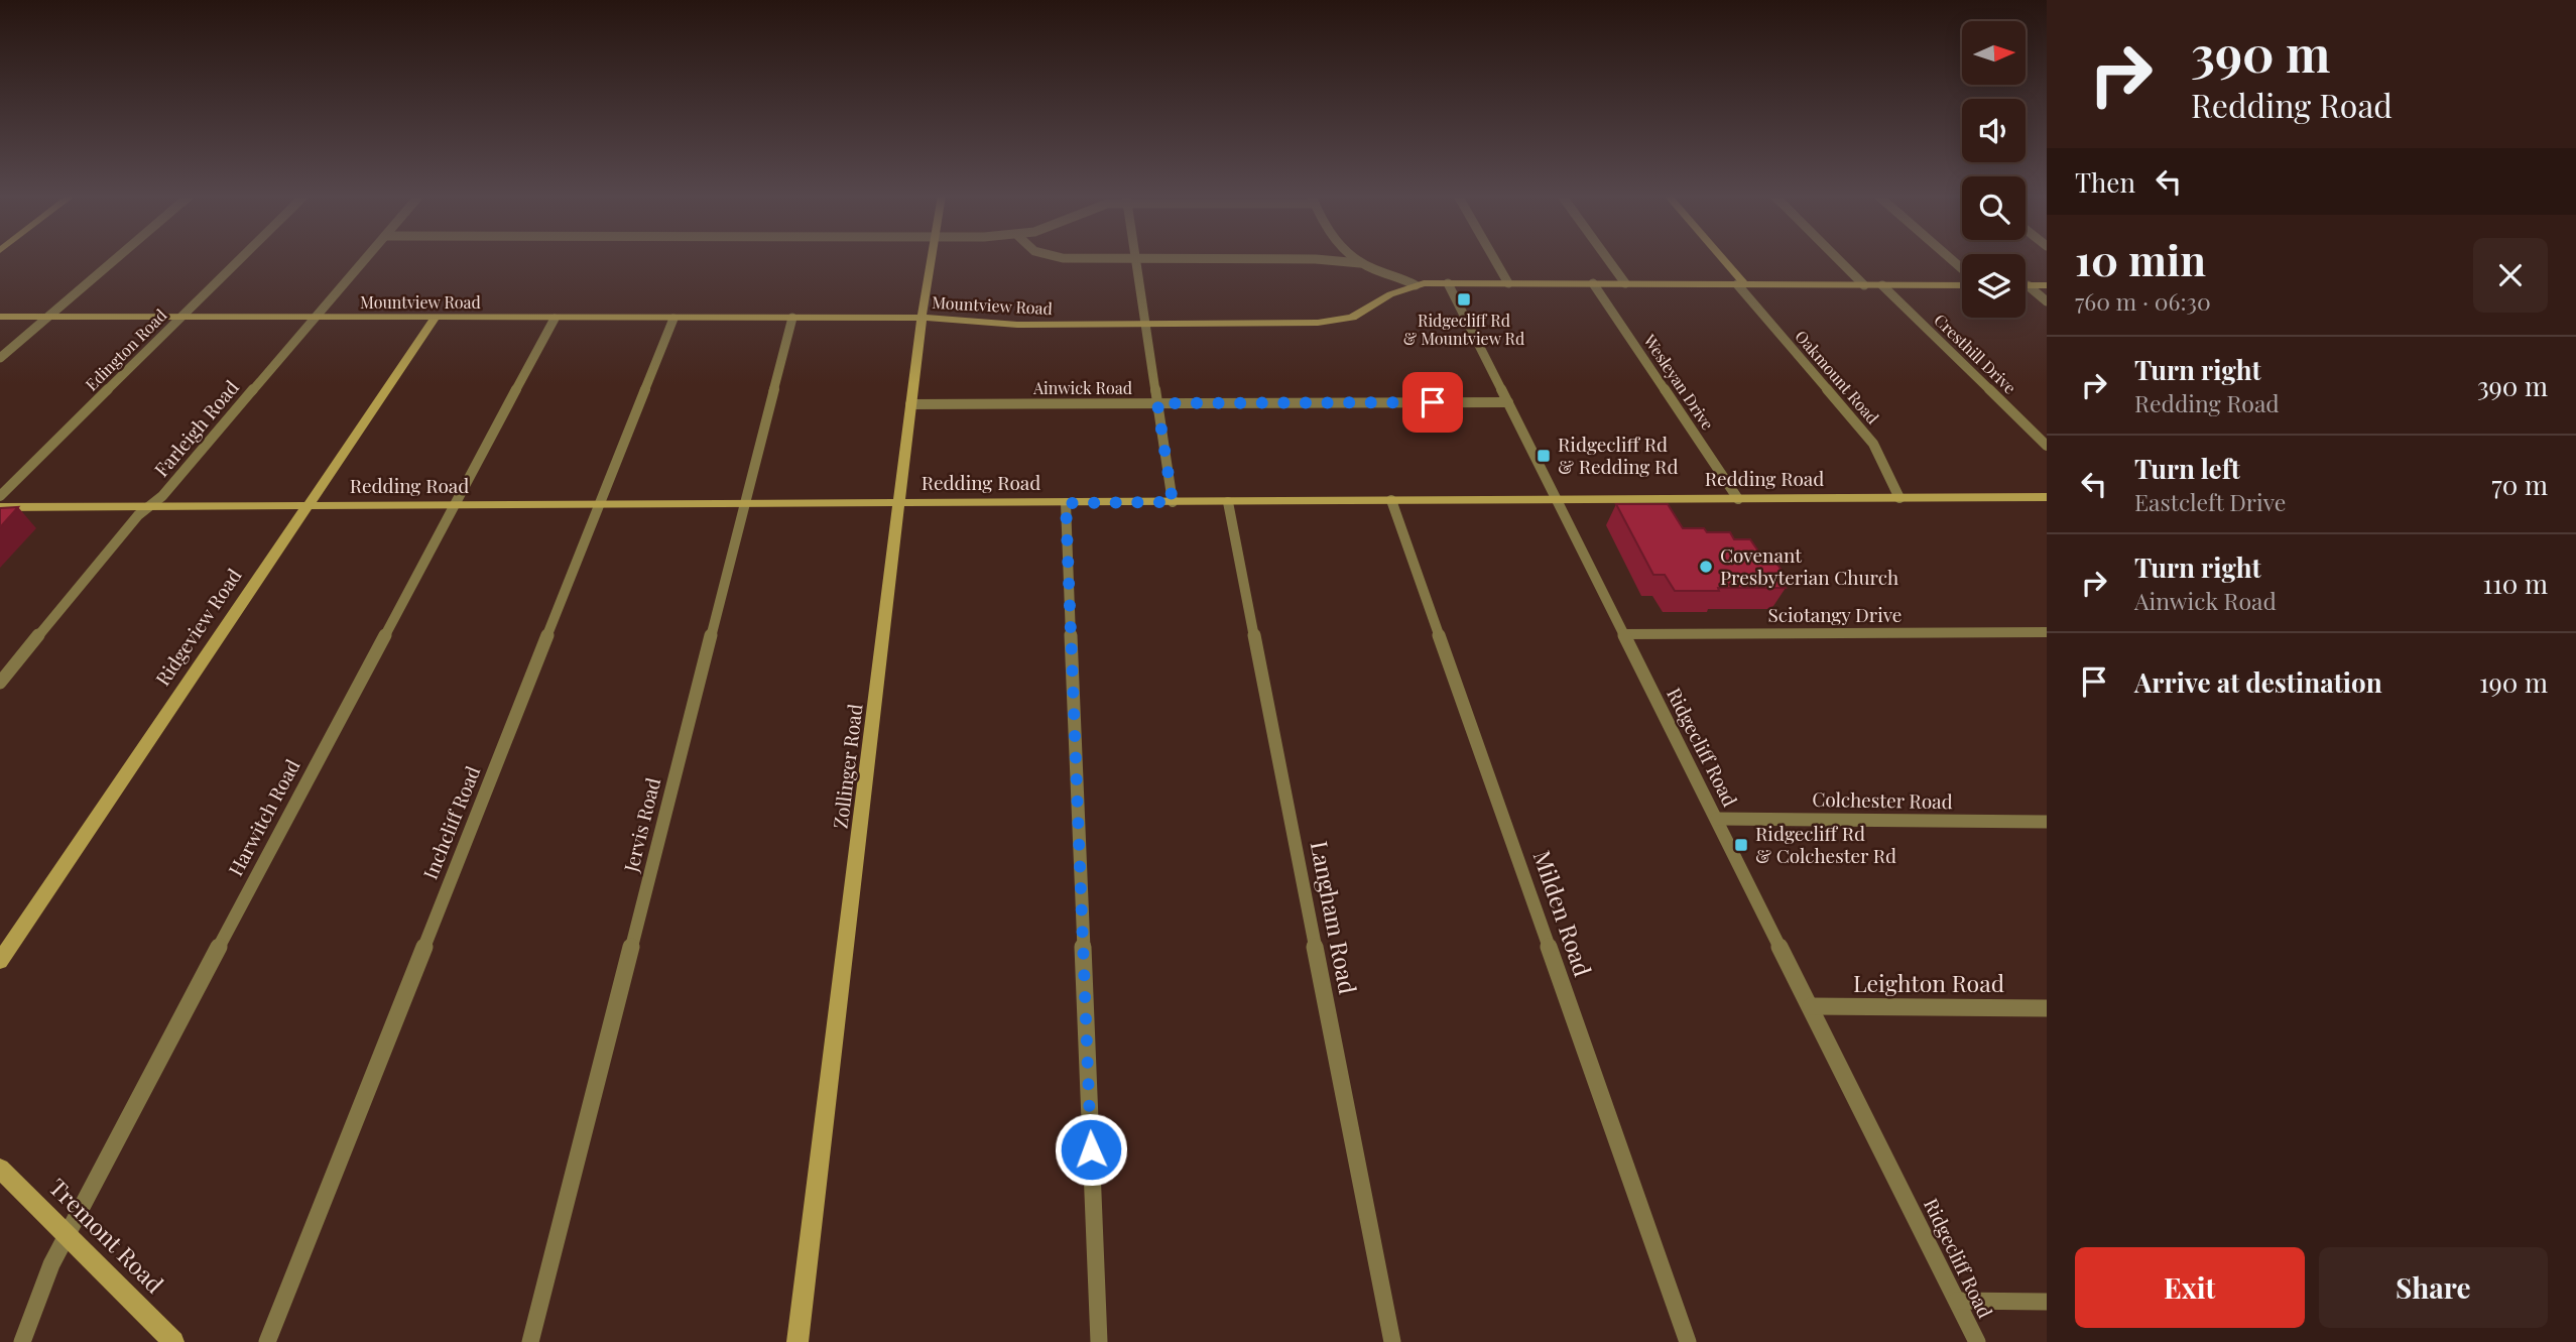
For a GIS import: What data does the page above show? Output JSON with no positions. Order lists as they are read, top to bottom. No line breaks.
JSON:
{"streets":{"street":["Mountview Road","Edington Road","Cresthill Drive","Oakmount Road","Wesleyan Drive","Ainwick Road","Farleigh Road","Redding Road","Sciotangy Drive","Ridgeview Road","Ridgecliff Road","Zollinger Road","Colchester Road","Harwitch Road","Inchcliff Road","Jervis Road","Milden Road","Langham Road","Leighton Road","Tremont Road"]},"crossings":[["Mountview Road","Edington Road"],["Mountview Road","Cresthill Drive"],["Mountview Road","Oakmount Road"],["Mountview Road","Wesleyan Drive"],["Mountview Road","Farleigh Road"],["Mountview Road","Ridgeview Road"],["Mountview Road","Ridgecliff Road"],["Mountview Road","Zollinger Road"],["Mountview Road","Harwitch Road"],["Mountview Road","Inchcliff Road"],["Mountview Road","Jervis Road"],["Oakmount Road","Redding Road"],["Wesleyan Drive","Redding Road"],["Ainwick Road","Ridgecliff Road"],["Ainwick Road","Zollinger Road"],["Farleigh Road","Redding Road"],["Redding Road","Ridgeview Road"],["Redding Road","Ridgecliff Road"],["Redding Road","Zollinger Road"],["Redding Road","Harwitch Road"],["Redding Road","Inchcliff Road"],["Redding Road","Jervis Road"],["Redding Road","Milden Road"],["Redding Road","Langham Road"],["Sciotangy Drive","Ridgecliff Road"],["Ridgecliff Road","Colchester Road"],["Ridgecliff Road","Leighton Road"],["Harwitch Road","Tremont Road"]],"places":{"transit":["Ridgecliff Rd & Mountview Rd","Ridgecliff Rd & Redding Rd","Ridgecliff Rd & Colchester Rd"],"other":["Covenant Presbyterian Church"]},"north":"right","page":{"turn":["390 m","Redding Road"],"then":"Then","heading":["10 min","760 m · 06:30"],"list":[{"name":"Turn right","note":"Redding Road","value":"390 m"},{"name":"Turn left","note":"Eastcleft Drive","value":"70 m"},{"name":"Turn right","note":"Ainwick Road","value":"110 m"},{"name":"Arrive at destination","value":"190 m"}],"buttons":["Exit","Share"]}}
